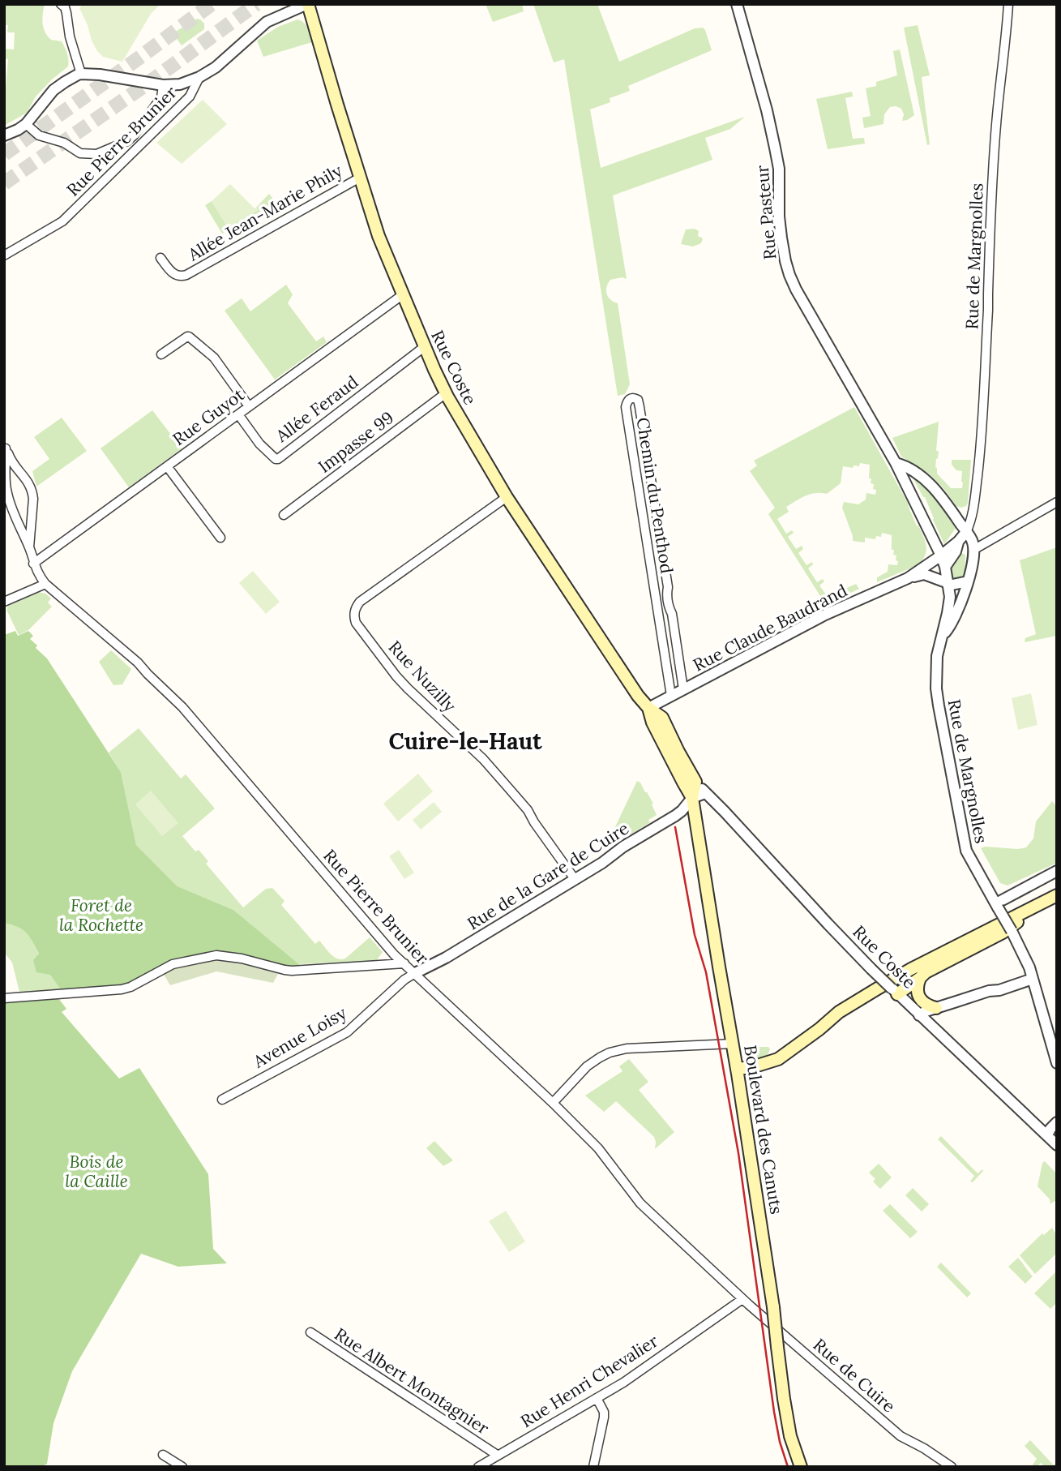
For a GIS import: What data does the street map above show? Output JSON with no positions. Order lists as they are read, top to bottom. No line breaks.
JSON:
{"streets":{"main road":["Rue Coste","Boulevard des Canuts"],"street":["Rue Pierre Brunier","Allée Jean-Marie Phily","Rue Pasteur","Rue de Margnolles","Allée Feraud","Rue Guyot","Impasse 99","Chemin du Penthod","Rue Claude Baudrand","Rue Nuzilly","Rue de la Gare de Cuire","Avenue Loisy","Rue de Cuire","Rue Albert Montagnier","Rue Henri Chevalier"]},"crossings":[["Rue Pierre Brunier","Rue Coste"],["Rue Pierre Brunier","Rue Guyot"],["Rue Pierre Brunier","Rue de la Gare de Cuire"],["Rue Pierre Brunier","Avenue Loisy"],["Rue Pierre Brunier","Rue de Cuire"],["Rue Pierre Brunier","Rue Henri Chevalier"],["Allée Jean-Marie Phily","Rue Coste"],["Rue Pasteur","Rue de Margnolles"],["Rue Pasteur","Rue Claude Baudrand"],["Rue de Margnolles","Rue Claude Baudrand"],["Rue Coste","Allée Feraud"],["Rue Coste","Rue Guyot"],["Rue Coste","Impasse 99"],["Rue Coste","Rue Claude Baudrand"],["Rue Coste","Rue Nuzilly"],["Rue Coste","Rue de la Gare de Cuire"],["Rue Coste","Boulevard des Canuts"],["Allée Feraud","Rue Guyot"],["Chemin du Penthod","Rue Claude Baudrand"],["Rue Nuzilly","Rue de la Gare de Cuire"],["Rue de la Gare de Cuire","Avenue Loisy"],["Rue de la Gare de Cuire","Boulevard des Canuts"],["Rue de Cuire","Rue Henri Chevalier"],["Rue Albert Montagnier","Rue Henri Chevalier"]],"districts":["Cuire-le-Haut"],"parks":["Foret de la Rochette","Bois de la Caille"]}
